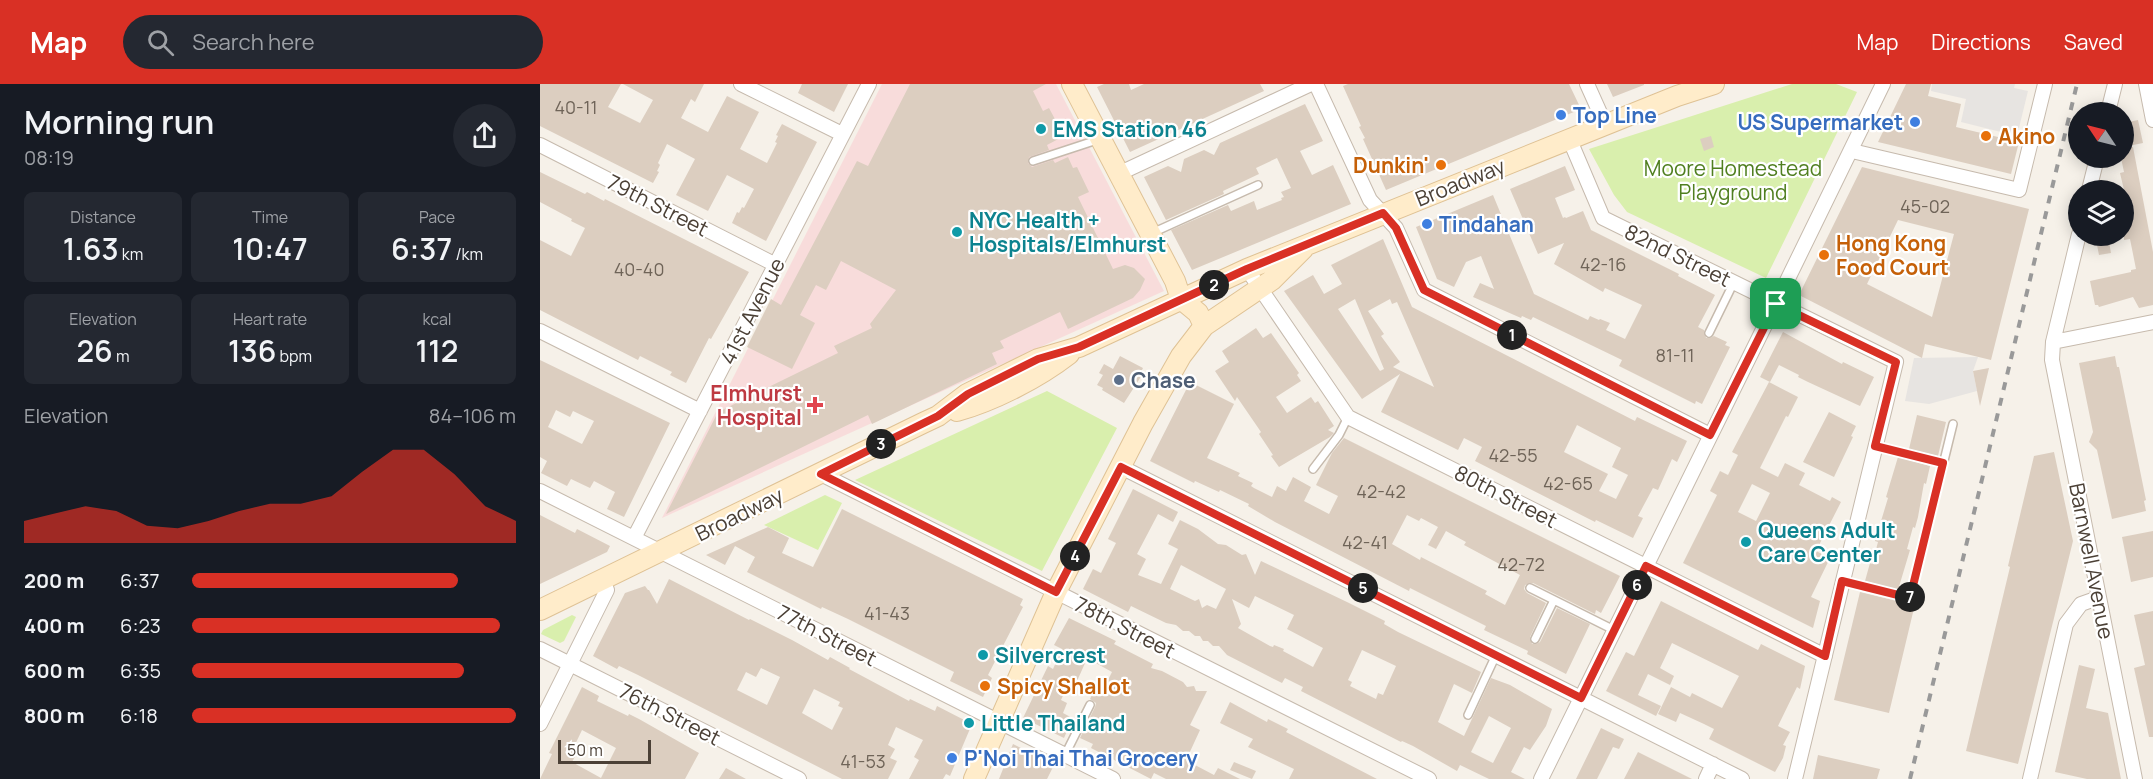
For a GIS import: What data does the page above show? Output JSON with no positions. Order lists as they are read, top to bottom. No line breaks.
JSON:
{"streets":{"main road":["Broadway"],"street":["79th Street","82nd Street","41st Avenue","80th Street","Barnwell Avenue","78th Street","77th Street","76th Street"]},"crossings":[["Broadway","82nd Street"],["Broadway","80th Street"],["Broadway","78th Street"],["Broadway","77th Street"],["79th Street","41st Avenue"],["41st Avenue","77th Street"]],"parks":["Moore Homestead Playground"],"places":{"other":["Top Line","US Supermarket","EMS Station 46","Akino","Dunkin'","Tindahan","NYC Health + Hospitals/Elmhurst","Hong Kong Food Court","Chase","Queens Adult Care Center","Silvercrest","Spicy Shallot","Little Thailand","P'Noi Thai Thai Grocery"],"health":["Elmhurst Hospital"]},"house_numbers":["40-11","45-02","42-16","40-40","81-11","42-55","42-65","42-42","42-41","42-72","41-43","41-53"],"scale_bar":"50 m","north":"top left","page":{"header":"Map","search":"Search here","nav":["Map","Directions","Saved"],"heading":["Morning run","08:19"],"stats":[["Distance","1.63 km"],["Time","10:47"],["Pace","6:37 /km"],["Elevation","26 m"],["Heart rate","136 bpm"],["kcal","112"]],"pins":["2","1","3","4","6","5","7"],"chart":["Elevation","84–106 m"],"list":[{"name":"200 m","note":"6:37"},{"name":"400 m","note":"6:23"},{"name":"600 m","note":"6:35"},{"name":"800 m","note":"6:18"}],"scale":"50 m"}}
